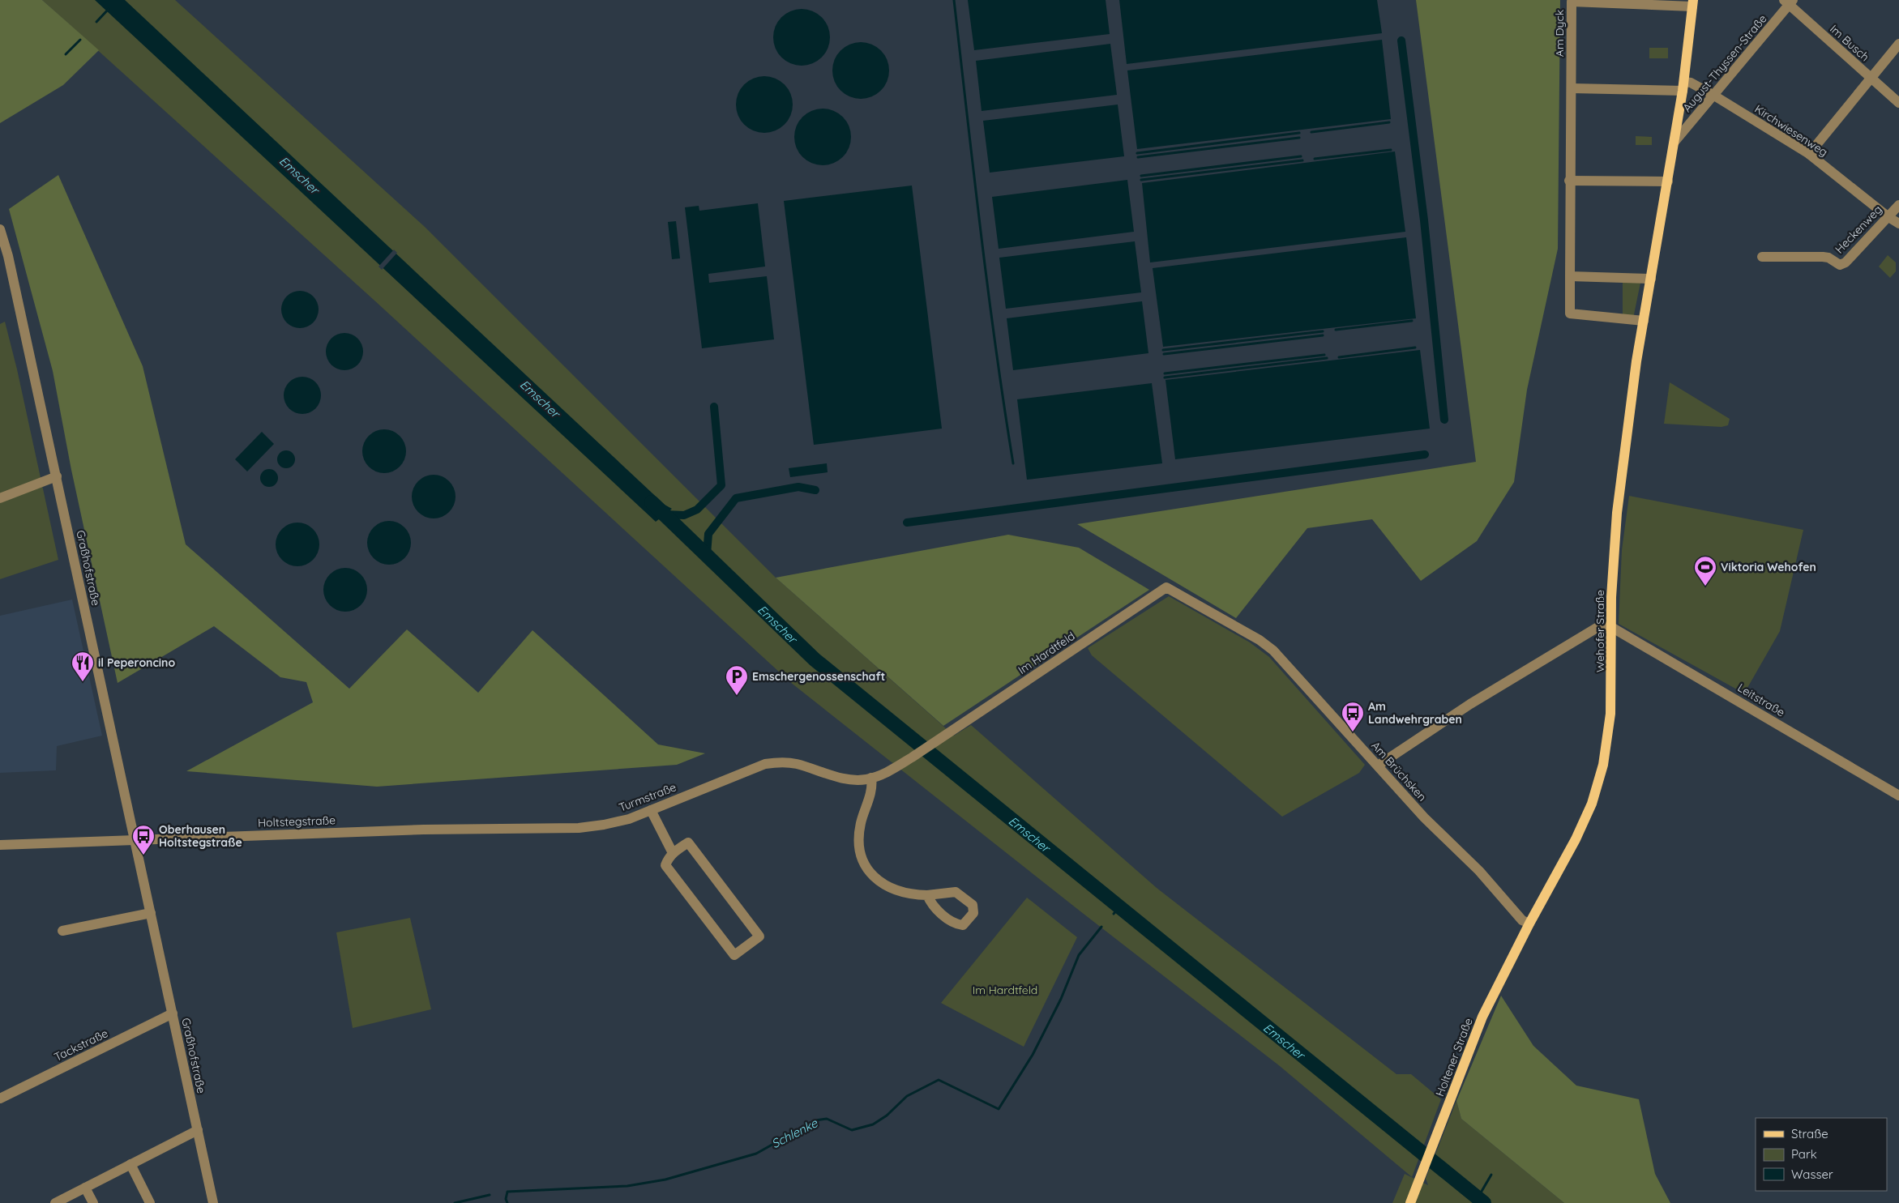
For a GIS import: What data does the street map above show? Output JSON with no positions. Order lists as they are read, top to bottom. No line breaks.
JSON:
{"streets":{"main road":["Am Dyck","Wehofer Straße","Holtener Straße"],"street":["Im Busch","August-Thyssen-Straße","Kirchwiesenweg","Heckenweg","Graßhofstraße","Im Hardtfeld","Leitstraße","Am Brüchsken","Turmstraße","Holtstegstraße","Tackstraße"]},"crossings":[["Am Dyck","August-Thyssen-Straße"],["Am Dyck","Kirchwiesenweg"],["Am Dyck","Wehofer Straße"],["Im Busch","August-Thyssen-Straße"],["August-Thyssen-Straße","Kirchwiesenweg"],["Kirchwiesenweg","Heckenweg"],["Graßhofstraße","Holtstegstraße"],["Graßhofstraße","Tackstraße"],["Wehofer Straße","Leitstraße"],["Wehofer Straße","Am Brüchsken"],["Wehofer Straße","Holtener Straße"],["Im Hardtfeld","Am Brüchsken"],["Im Hardtfeld","Turmstraße"],["Am Brüchsken","Holtener Straße"],["Turmstraße","Holtstegstraße"]],"water":["Emscher","Schlenke"],"parks":["Im Hardtfeld"],"places":{"sports":["Viktoria Wehofen"],"restaurant":["il Peperoncino"],"parking":["Emschergenossenschaft"],"bus stop":["Am Landwehrgraben","Oberhausen Holtstegstraße"]},"legend":["Straße","Park","Wasser"]}
